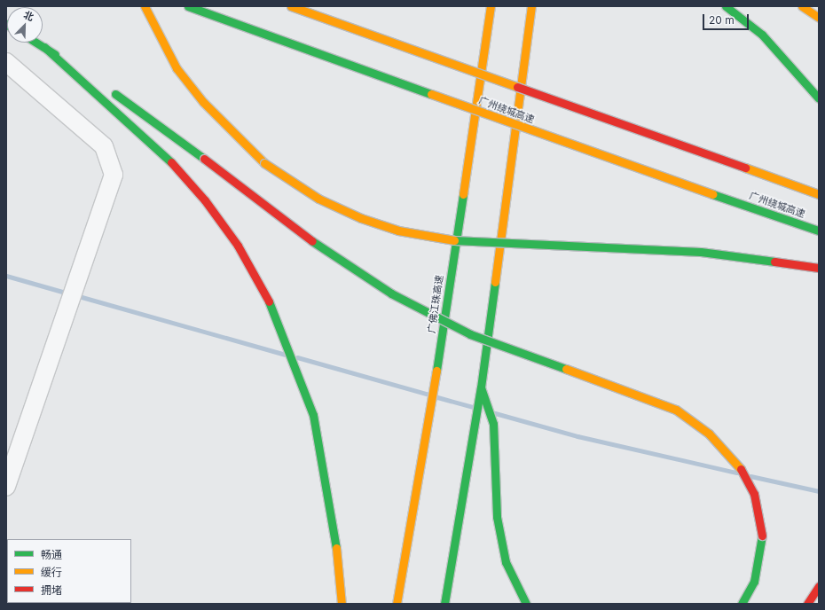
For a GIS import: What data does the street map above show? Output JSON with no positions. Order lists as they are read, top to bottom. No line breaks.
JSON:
{"streets":{"highway":["广州绕城高速","广佛江珠高速"]},"legend":["畅通","缓行","拥堵"],"scale_bar":"20 m","north":"top right"}
